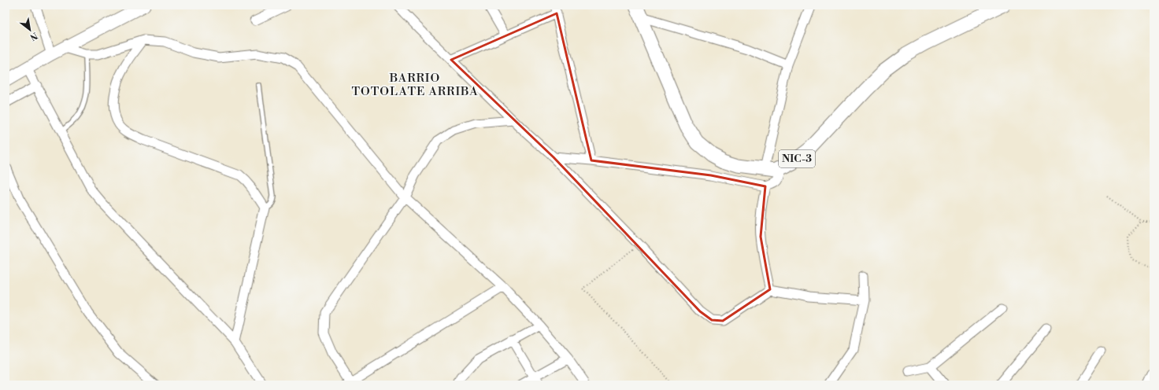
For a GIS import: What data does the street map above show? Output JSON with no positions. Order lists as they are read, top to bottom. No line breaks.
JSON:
{"streets":{"main road":["NIC-3"]},"districts":["BARRIO TOTOLATE ARRIBA"],"north":"bottom right"}
